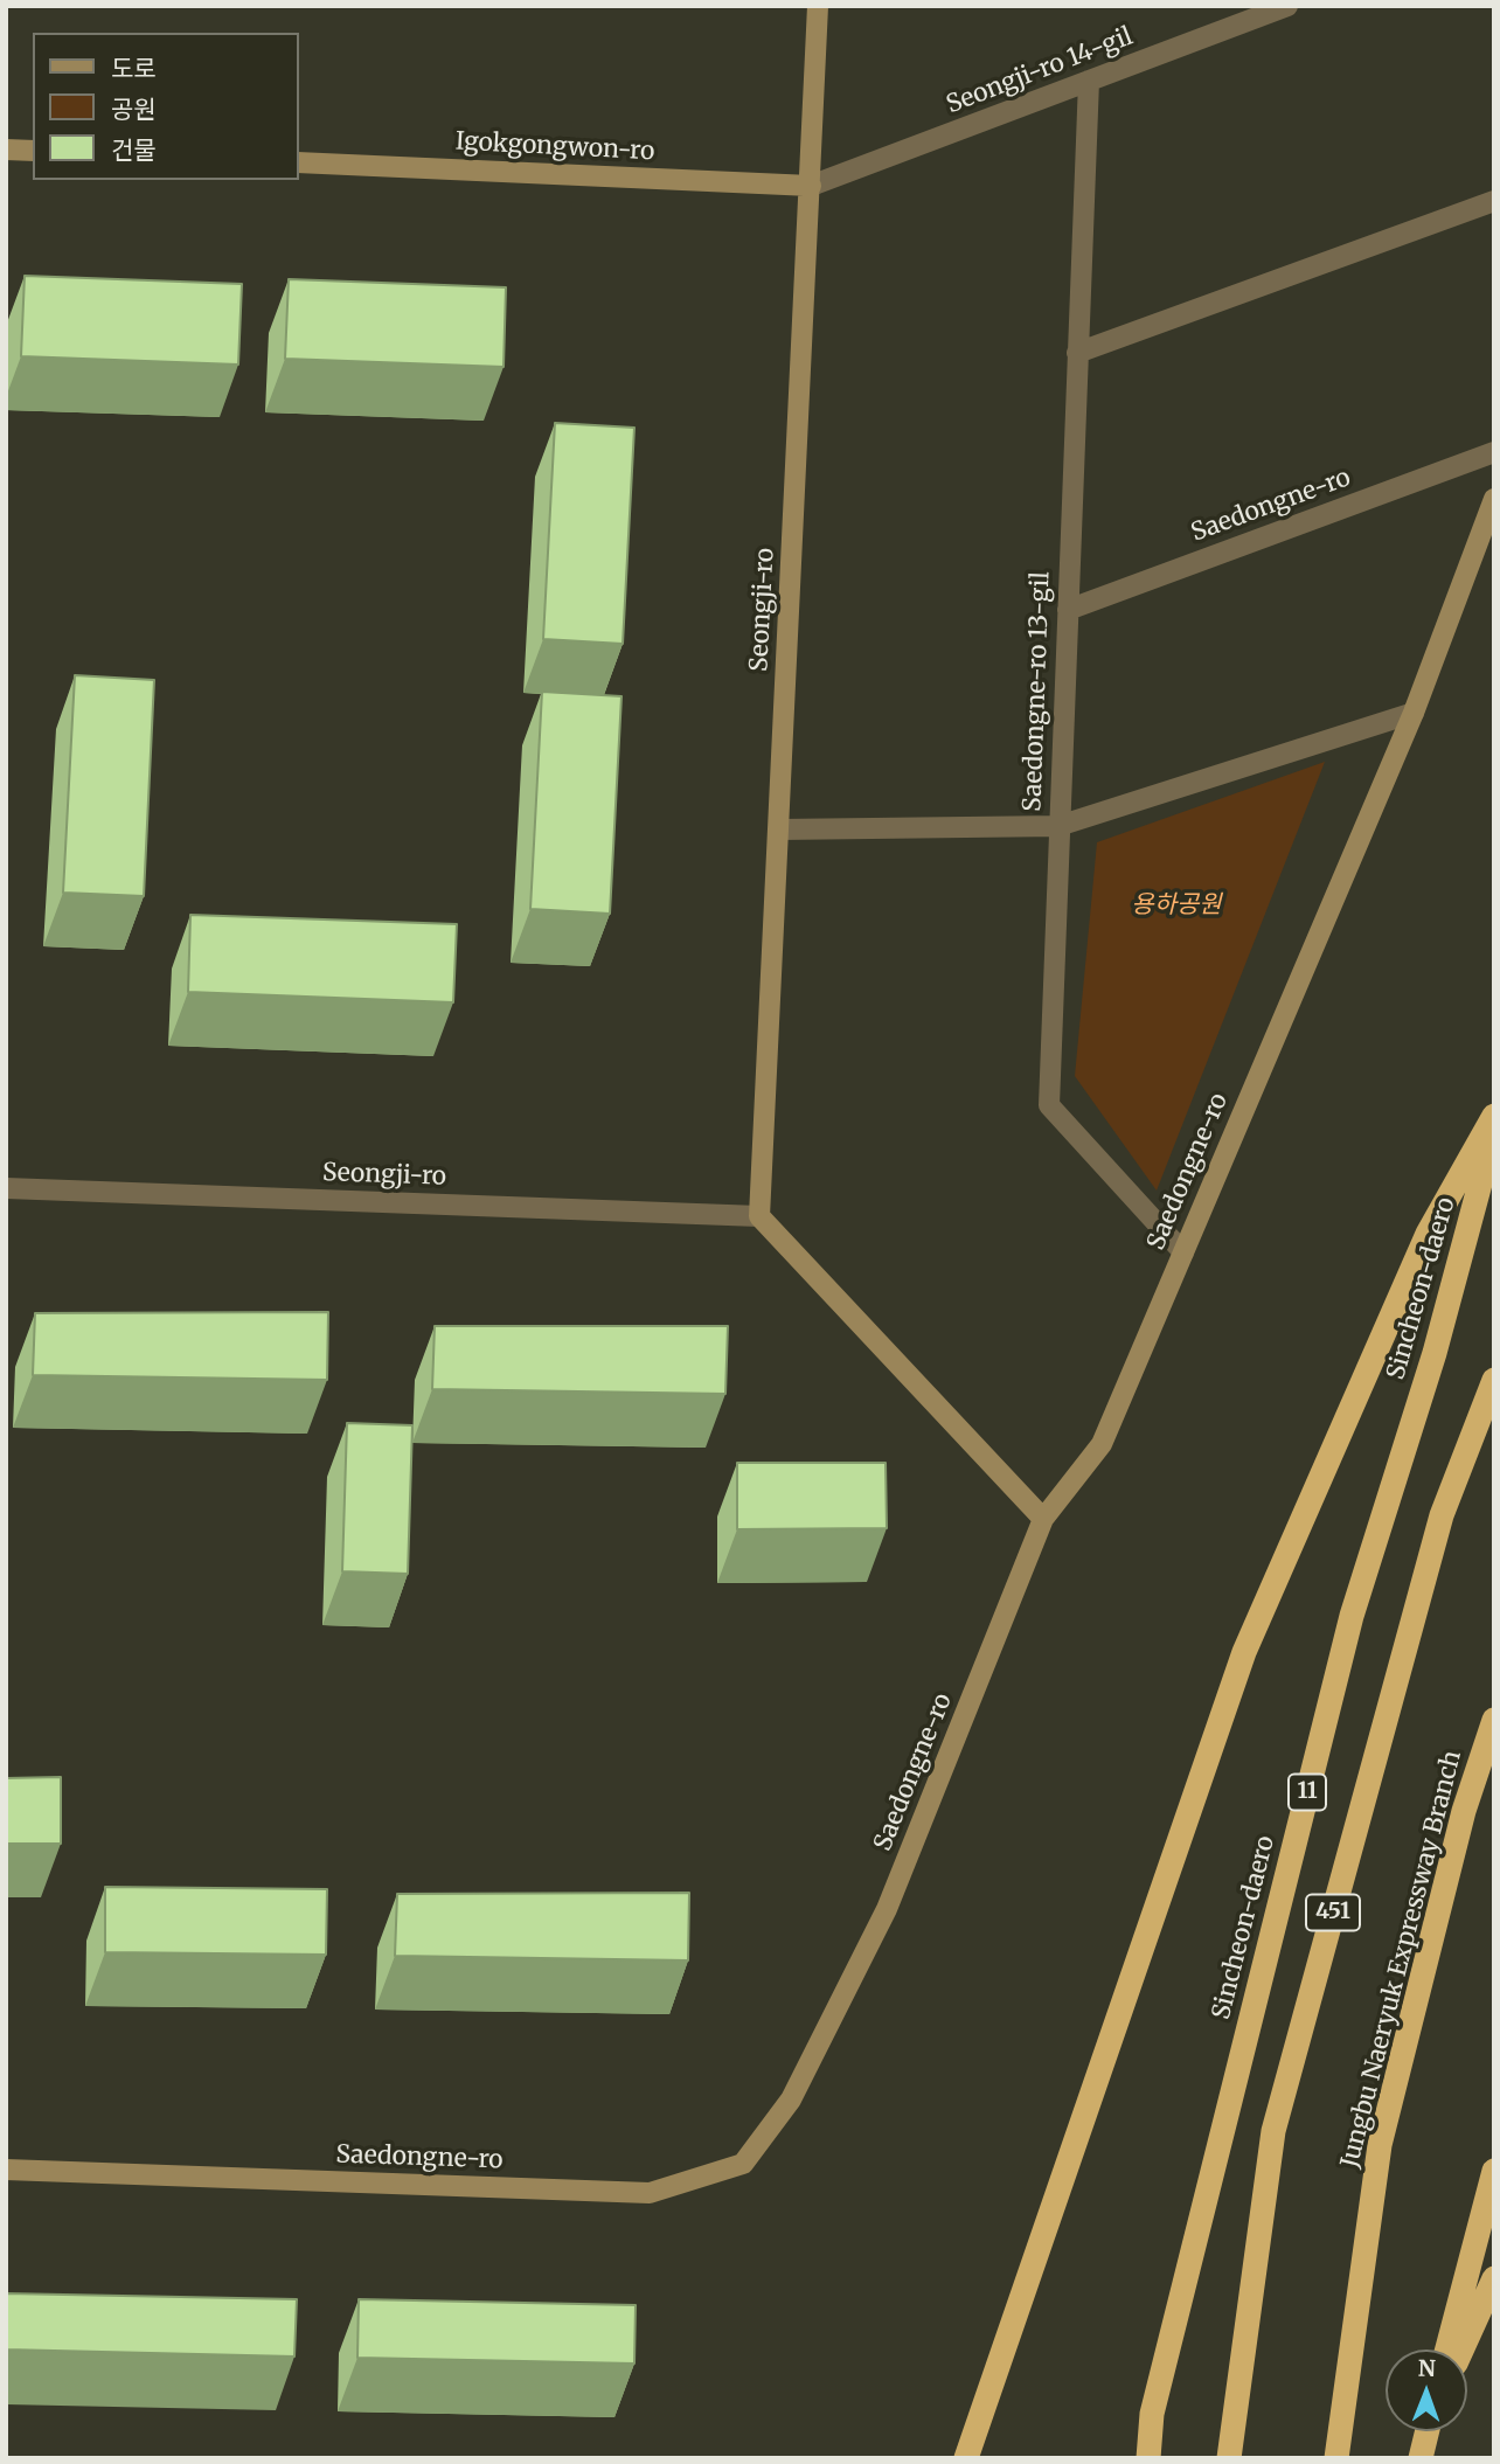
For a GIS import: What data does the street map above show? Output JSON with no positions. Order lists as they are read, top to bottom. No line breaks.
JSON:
{"streets":{"highway":["Sincheon-daero","11","451","Jungbu Naeryuk Expressway Branch"],"street":["Seongji-ro 14-gil","Igokgongwon-ro","Saedongne-ro","Seongji-ro","Saedongne-ro 13-gil"]},"crossings":[["Seongji-ro 14-gil","Igokgongwon-ro"],["Seongji-ro 14-gil","Seongji-ro"],["Seongji-ro 14-gil","Saedongne-ro 13-gil"],["Igokgongwon-ro","Seongji-ro"],["Saedongne-ro","Saedongne-ro 13-gil"]],"parks":["용하공원"],"legend":["도로","공원","건물"],"north":"top"}
